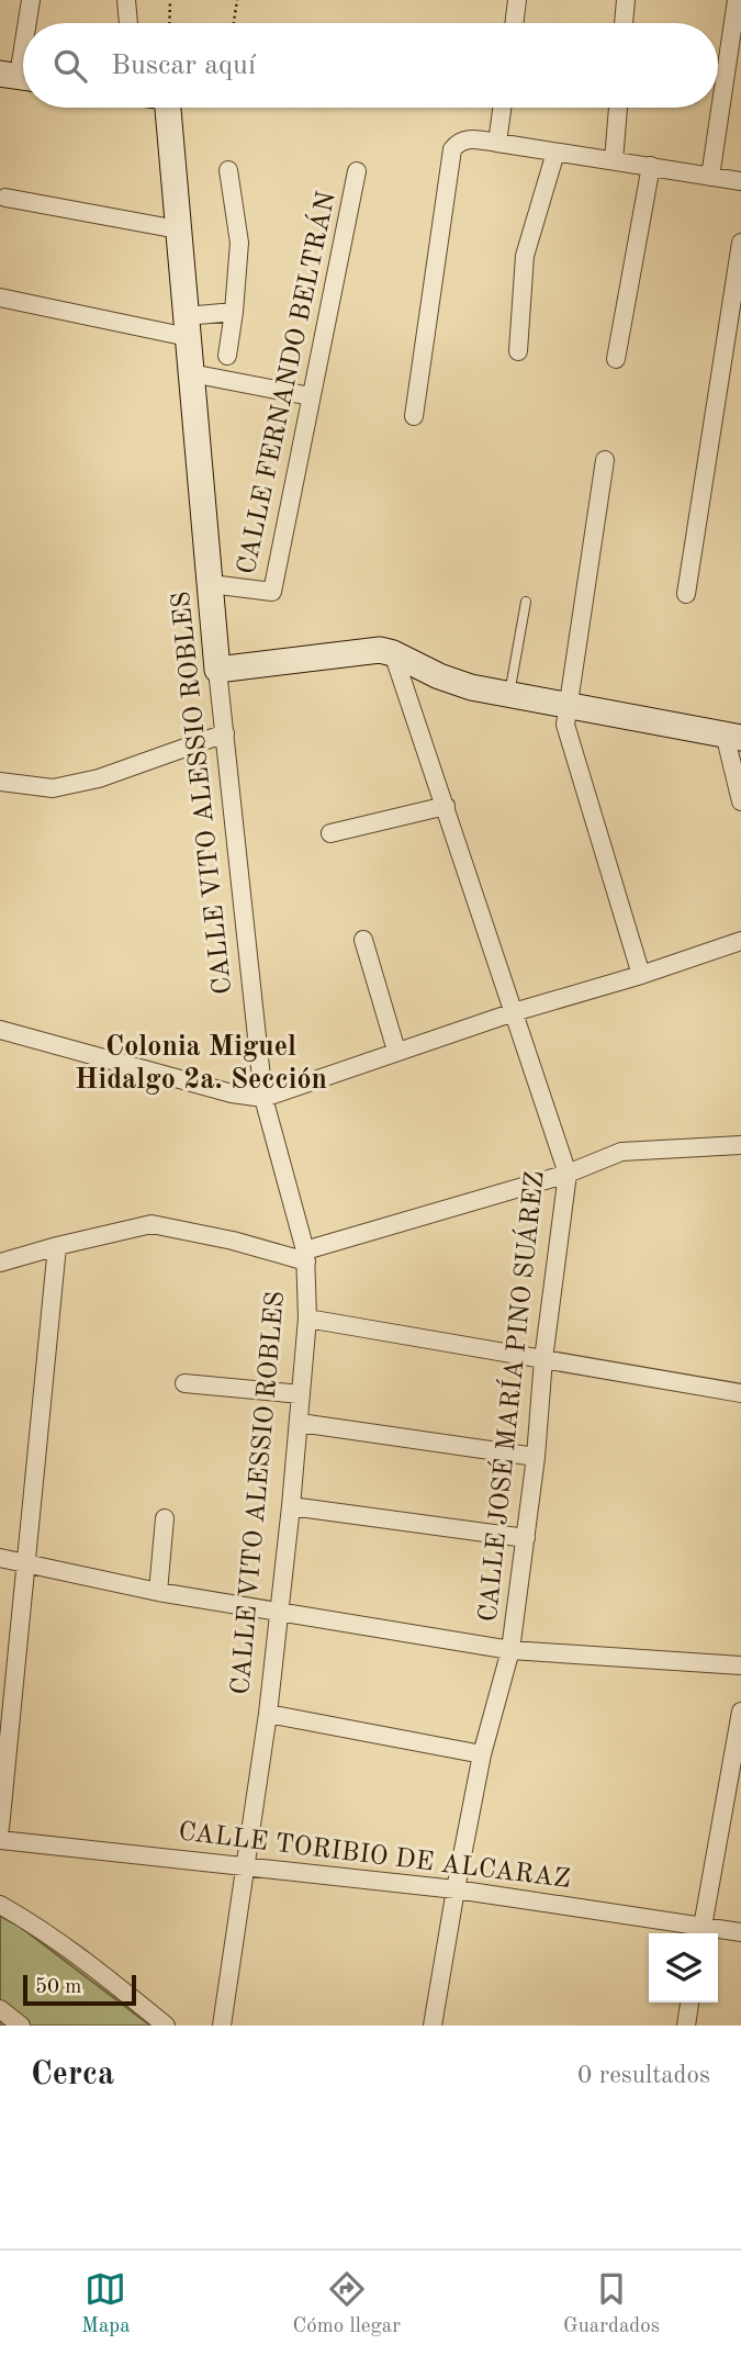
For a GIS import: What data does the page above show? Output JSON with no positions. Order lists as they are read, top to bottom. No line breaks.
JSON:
{"streets":{"street":["CALLE FERNANDO BELTRÁN","CALLE VITO ALESSIO ROBLES","CALLE JOSÉ MARÍA PINO SUÁREZ","CALLE TORIBIO DE ALCARAZ"]},"crossings":[["CALLE FERNANDO BELTRÁN","CALLE VITO ALESSIO ROBLES"],["CALLE VITO ALESSIO ROBLES","CALLE TORIBIO DE ALCARAZ"],["CALLE JOSÉ MARÍA PINO SUÁREZ","CALLE TORIBIO DE ALCARAZ"]],"districts":["Colonia Miguel Hidalgo 2a. Sección"],"scale_bar":"50 m","page":{"search":"Buscar aquí","scale":"50 m","heading":["Cerca","0 resultados"],"nav":["Mapa","Cómo llegar","Guardados"]}}
